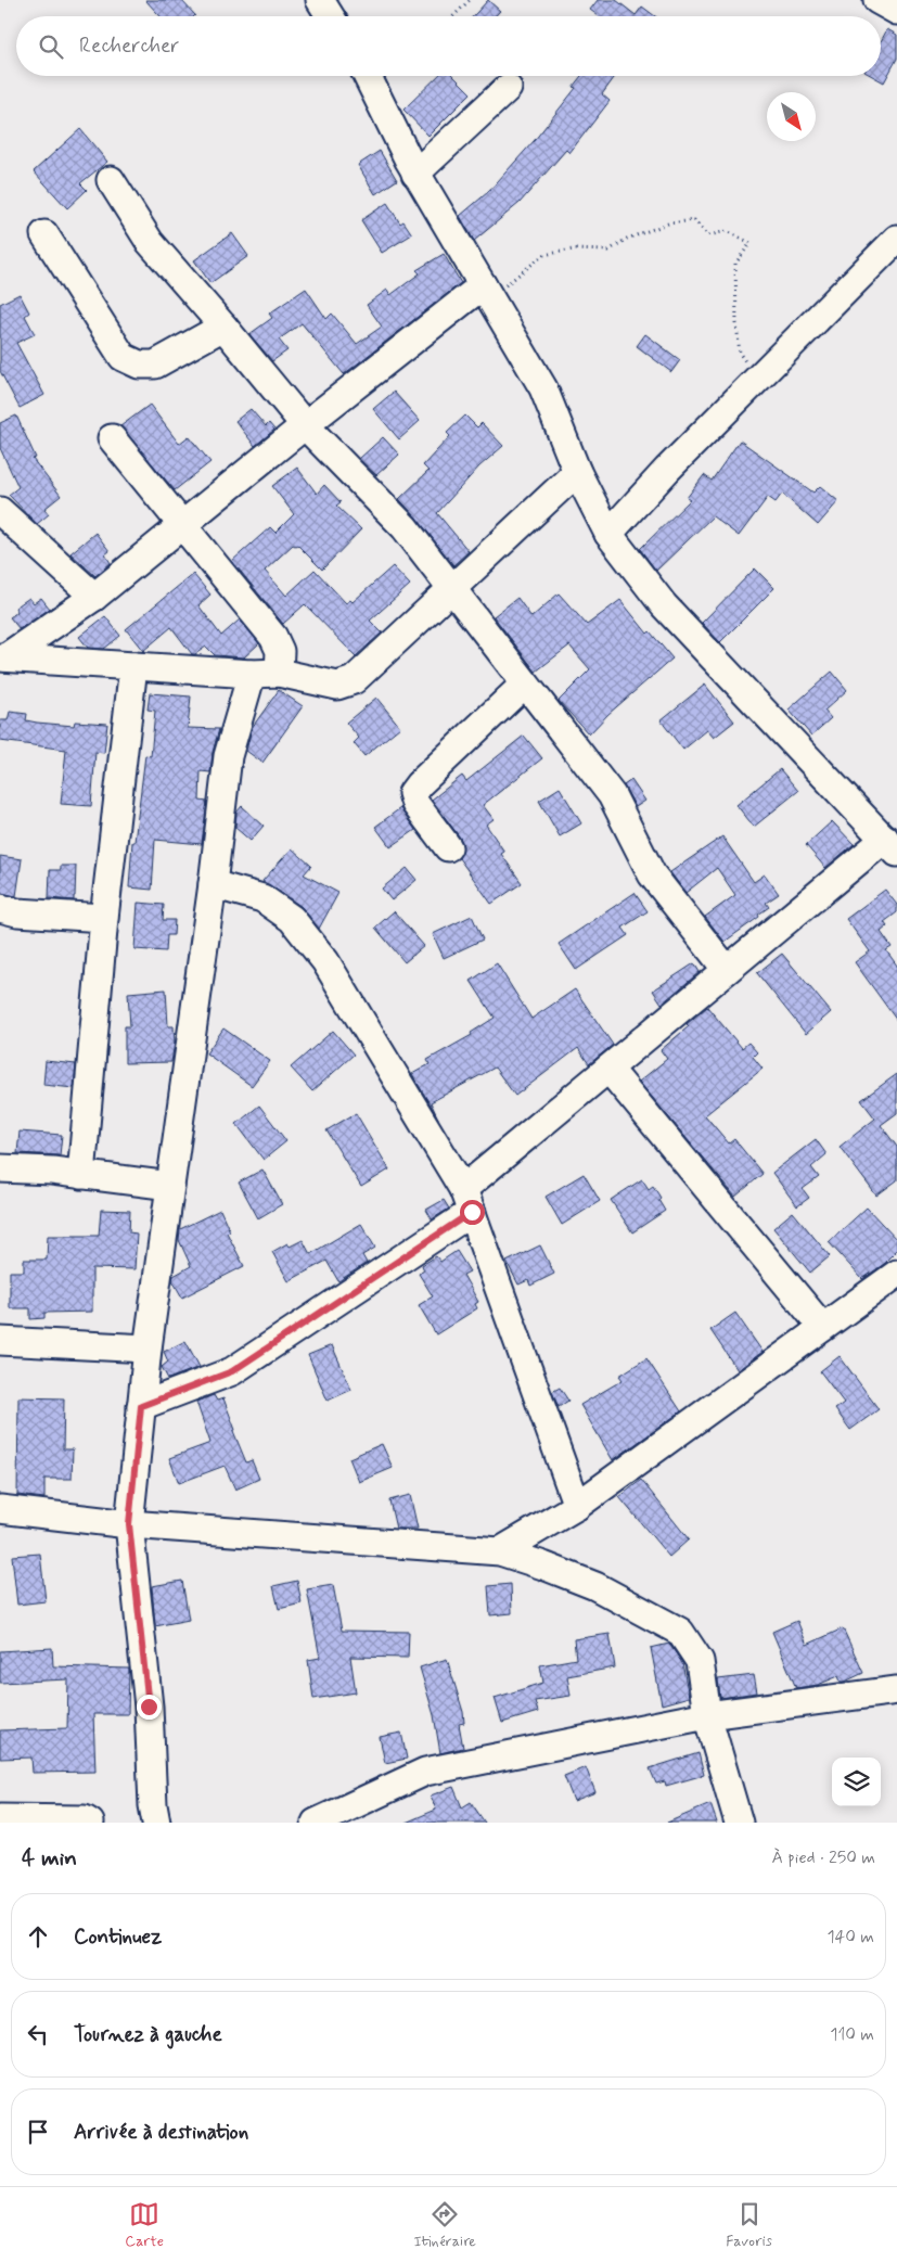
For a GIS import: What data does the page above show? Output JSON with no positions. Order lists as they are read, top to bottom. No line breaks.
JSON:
{"north":"bottom right","page":{"search":"Rechercher","heading":["4 min","À pied · 250 m"],"list":[["Continuez","140 m"],["Tournez à gauche","110 m"],"Arrivée à destination"],"nav":["Carte","Itinéraire","Favoris"]}}
